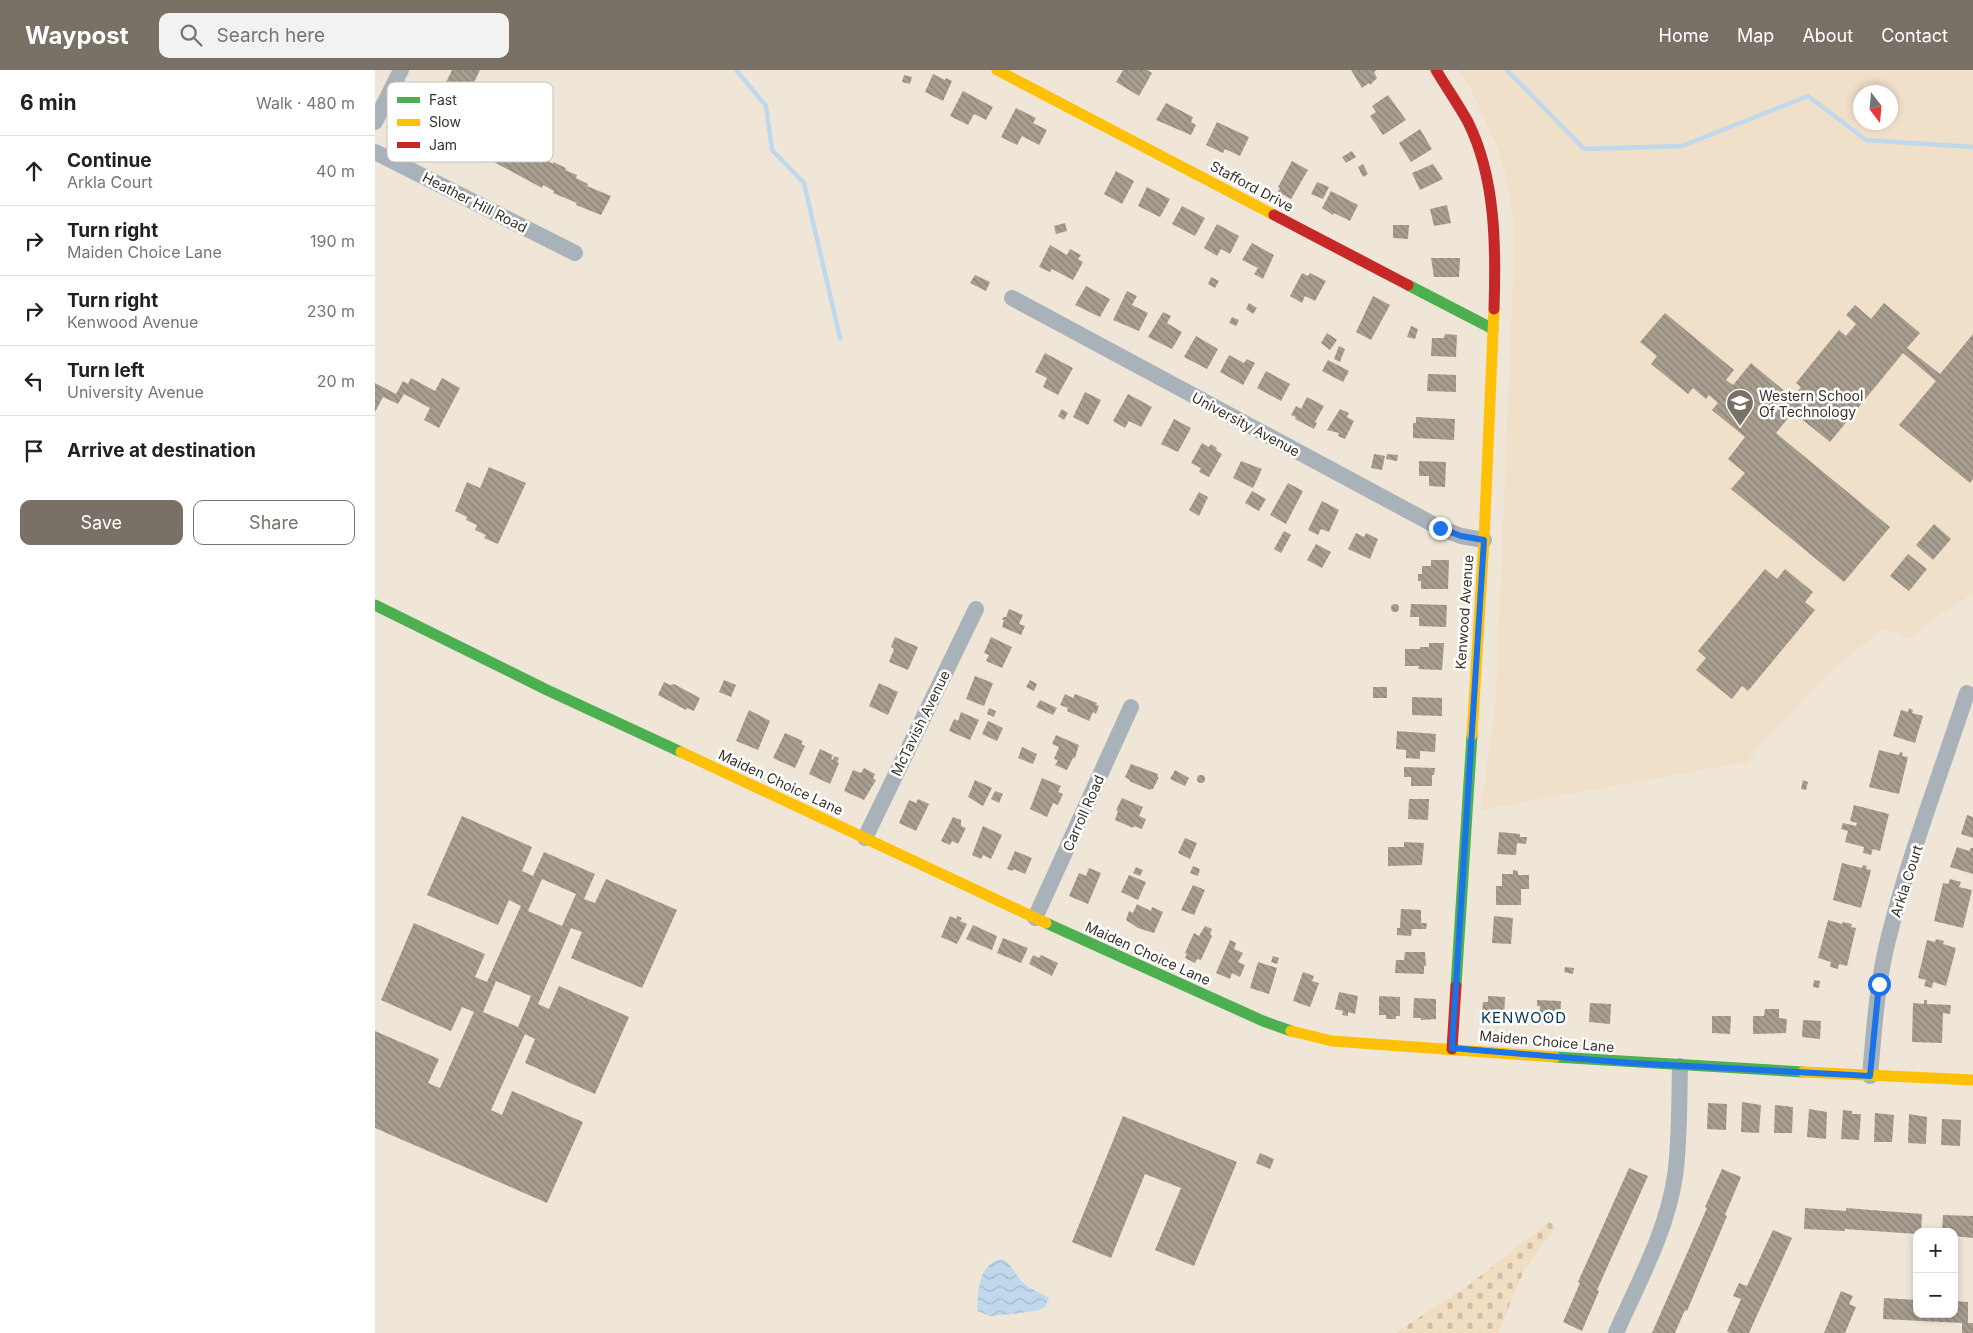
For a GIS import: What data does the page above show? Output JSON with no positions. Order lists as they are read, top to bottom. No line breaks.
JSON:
{"streets":{"main road":["Stafford Drive","Kenwood Avenue","Maiden Choice Lane"],"street":["Heather Hill Road","University Avenue","McTavish Avenue","Carroll Road","Arkla Court"]},"crossings":[["Stafford Drive","Kenwood Avenue"],["University Avenue","Kenwood Avenue"],["Kenwood Avenue","Maiden Choice Lane"],["McTavish Avenue","Maiden Choice Lane"],["Maiden Choice Lane","Carroll Road"],["Maiden Choice Lane","Arkla Court"]],"districts":["KENWOOD"],"places":{"school or university":["Western School Of Technology"]},"legend":["Fast","Slow","Jam"],"north":"bottom","page":{"header":"Waypost","search":"Search here","nav":["Home","Map","About","Contact"],"heading":["6 min","Walk · 480 m"],"list":[["Continue","Arkla Court","40 m"],["Turn right","Maiden Choice Lane","190 m"],["Turn right","Kenwood Avenue","230 m"],["Turn left","University Avenue","20 m"],"Arrive at destination"],"buttons":["Save","Share"],"map_buttons":["+","−"]}}
